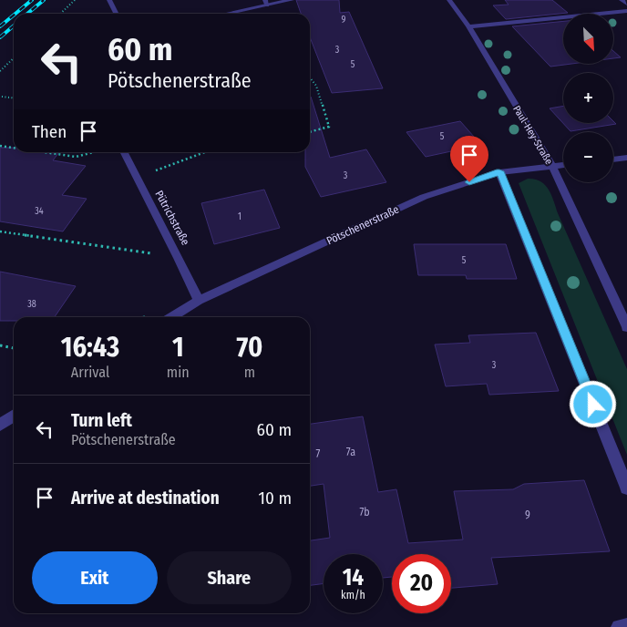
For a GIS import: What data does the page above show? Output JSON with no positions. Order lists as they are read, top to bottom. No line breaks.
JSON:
{"streets":{"street":["Paul-Hey-Straße","Pütrichstraße","Pötschenerstraße"]},"crossings":[["Paul-Hey-Straße","Pötschenerstraße"],["Pütrichstraße","Pötschenerstraße"]],"house_numbers":["9","3","5","5","3","34","1","5","38","3","7a","7","7b","9"],"north":"bottom right","page":{"map_buttons":["+","−"],"turn":["60 m","Pötschenerstraße"],"then":"Then","eta":["16:43","Arrival","1","min","70","m"],"list":[{"name":"Turn left","note":"Pötschenerstraße","value":"60 m"},{"name":"Arrive at destination","value":"10 m"}],"buttons":["Exit","Share"],"speed":"14 km/h","limit":"20"}}
